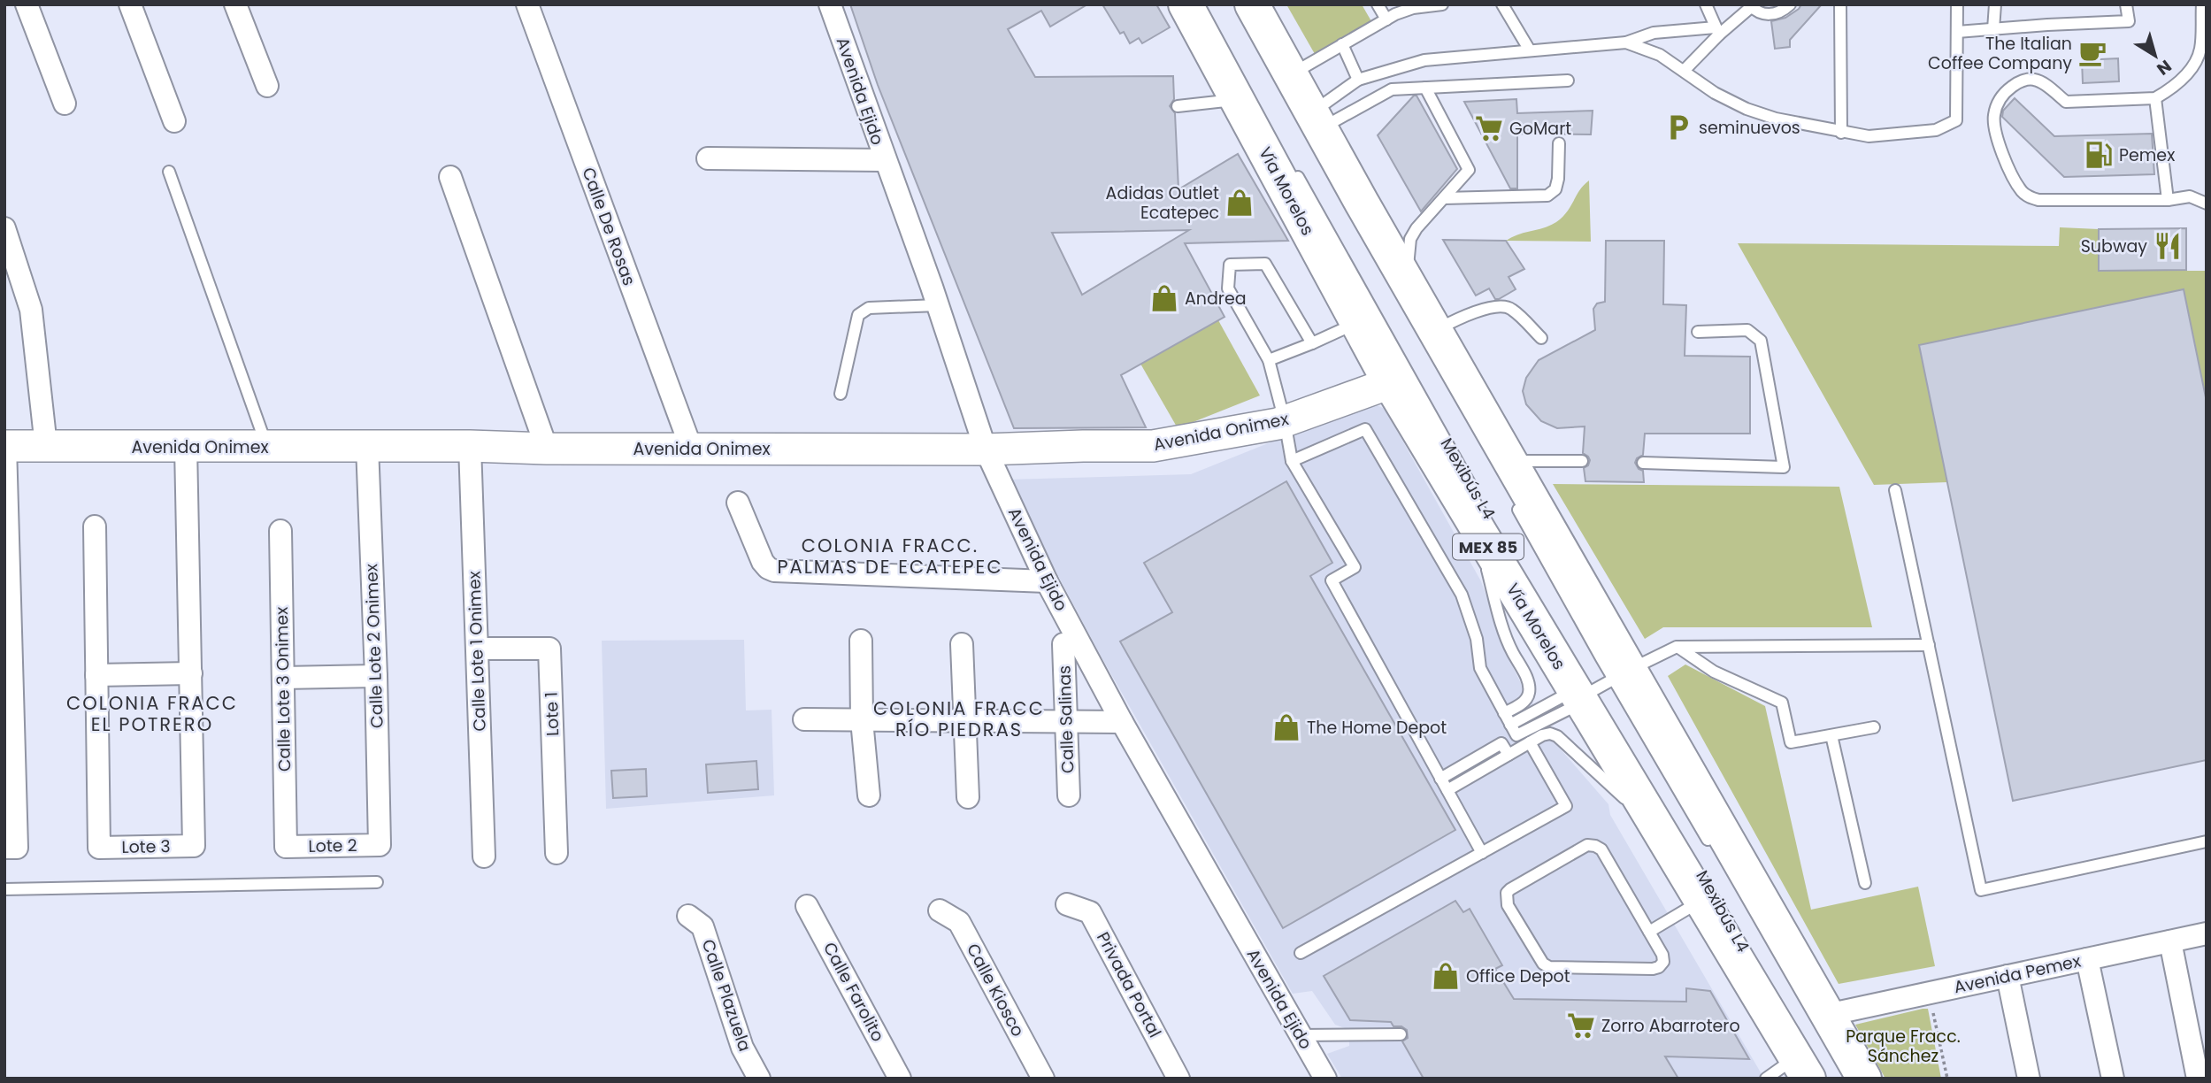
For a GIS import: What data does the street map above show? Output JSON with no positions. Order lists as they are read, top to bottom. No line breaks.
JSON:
{"streets":{"main road":["Vía Morelos","MEX 85"],"street":["Avenida Ejido","Calle De Rosas","Avenida Onimex","Calle Lote 2 Onimex","Calle Lote 1 Onimex","Calle Lote 3 Onimex","Lote 1","Calle Salinas","Lote 2","Lote 3","Avenida Pemex","Privada Portal","Calle Kiosco","Calle Farolito","Calle Plazuela"],"lane":["Mexibús L4"]},"crossings":[["Avenida Ejido","Avenida Onimex"],["Vía Morelos","Avenida Onimex"],["Vía Morelos","Mexibús L4"],["Calle De Rosas","Avenida Onimex"],["Avenida Onimex","Calle Lote 2 Onimex"],["Avenida Onimex","Calle Lote 1 Onimex"],["Avenida Onimex","Lote 3"],["Mexibús L4","MEX 85"],["MEX 85","Avenida Pemex"],["Calle Lote 2 Onimex","Lote 2"],["Calle Lote 1 Onimex","Lote 1"],["Calle Lote 3 Onimex","Lote 2"]],"districts":["COLONIA FRACC. PALMAS DE ECATEPEC","COLONIA FRACC EL POTRERO","COLONIA FRACC RÍO PIEDRAS"],"parks":["Parque Fracc. Sánchez"],"places":{"cafe":["The Italian Coffee Company"],"parking":["seminuevos"],"supermarket":["GoMart","Zorro Abarrotero"],"fuel station":["Pemex"],"shop":["Adidas Outlet Ecatepec","Andrea","The Home Depot","Office Depot"],"restaurant":["Subway"]},"north":"bottom right"}
